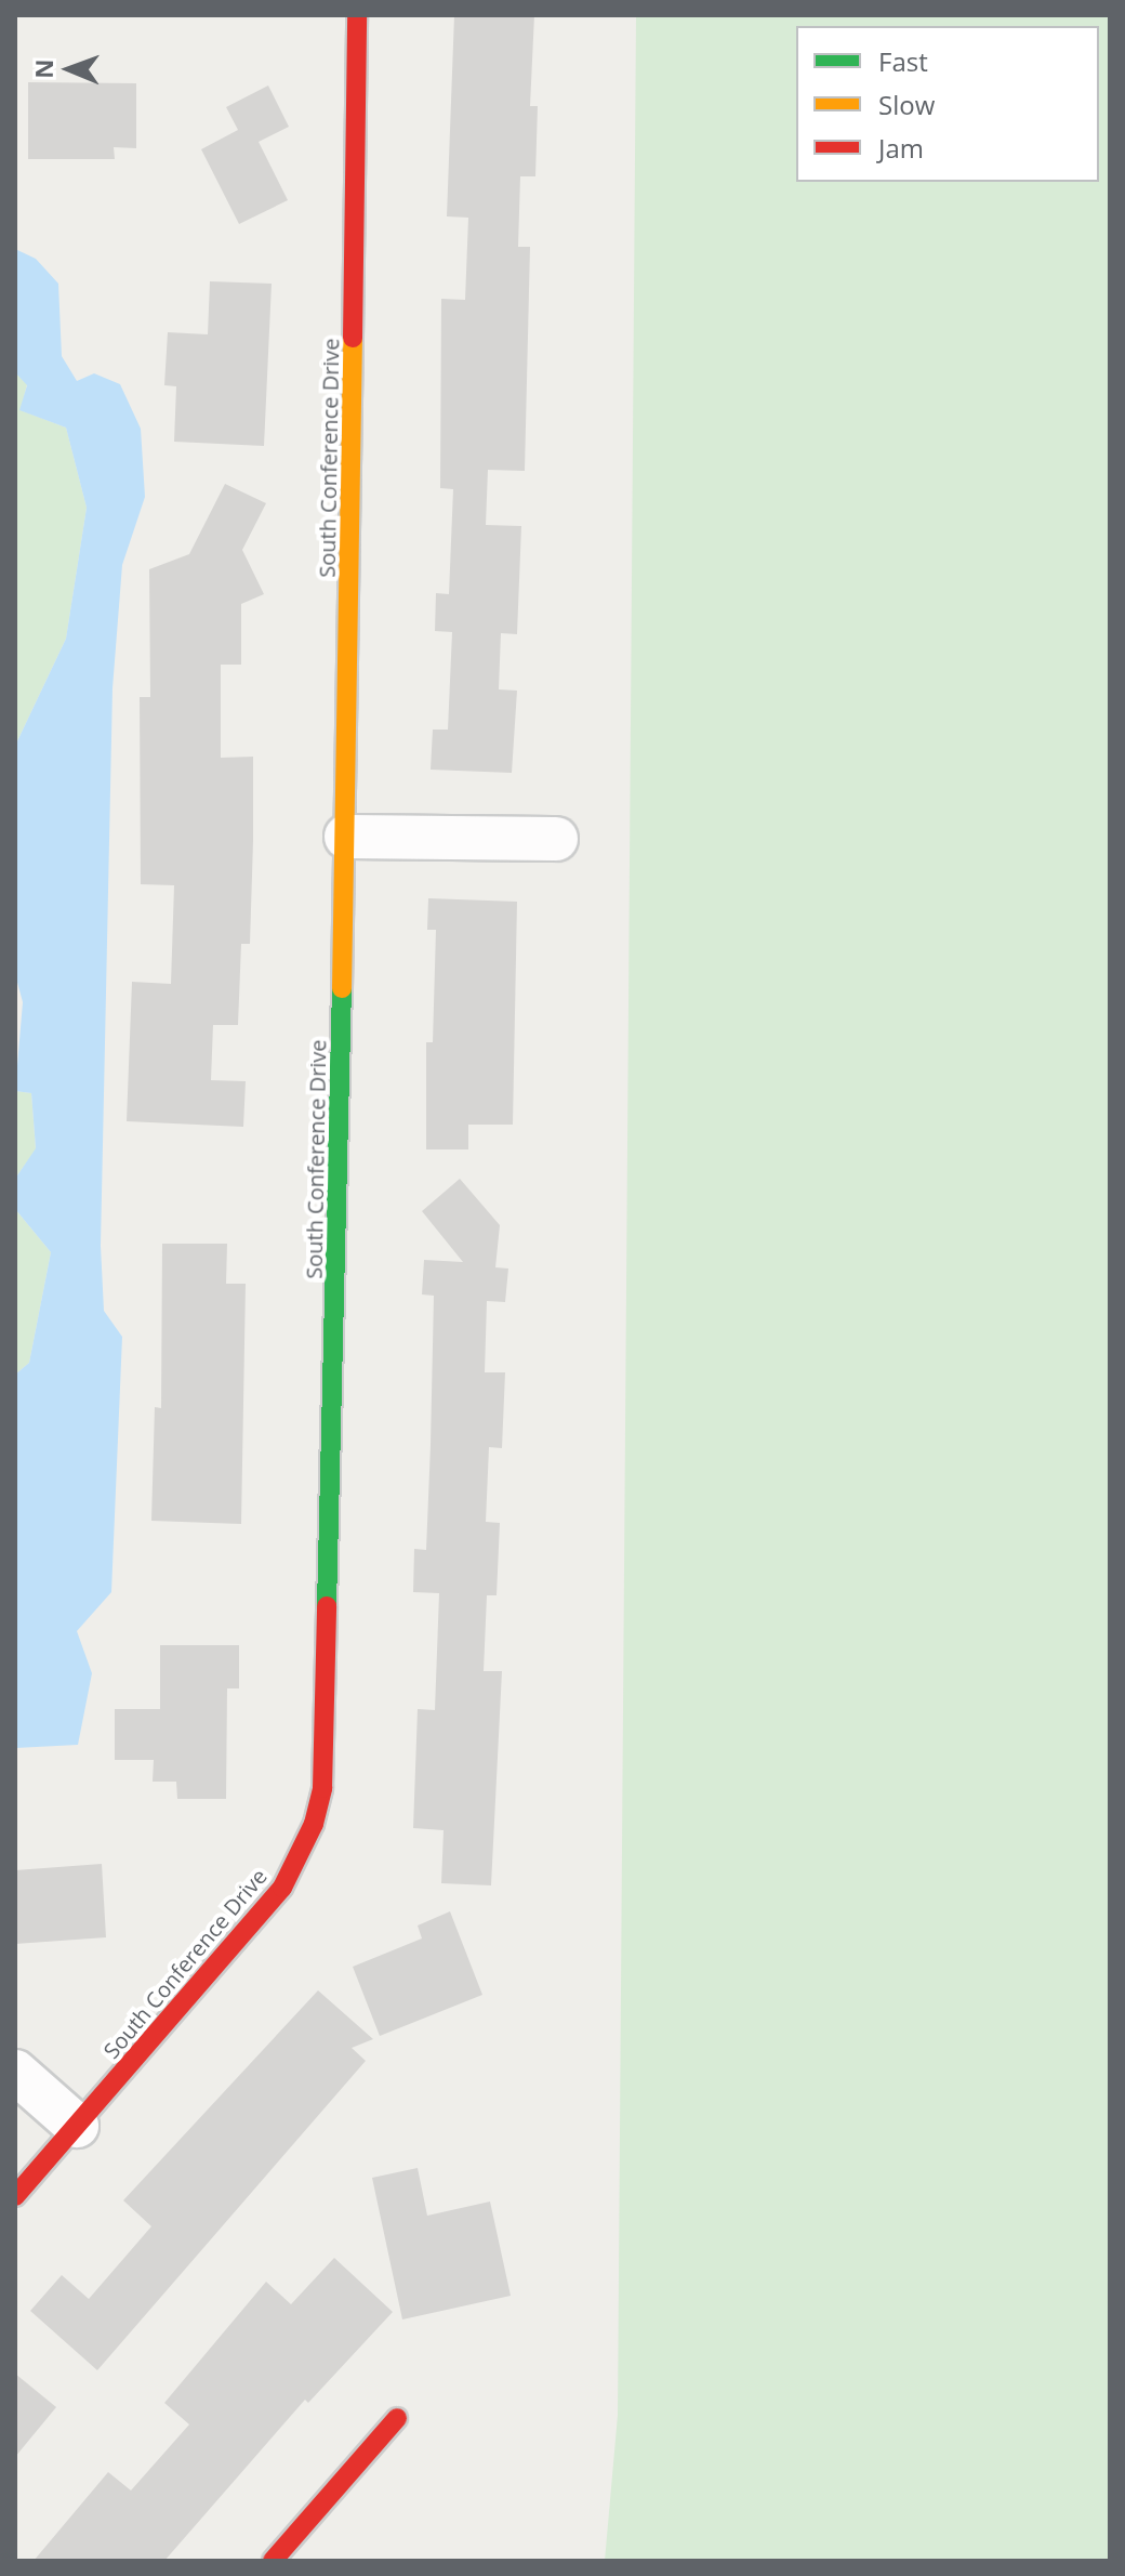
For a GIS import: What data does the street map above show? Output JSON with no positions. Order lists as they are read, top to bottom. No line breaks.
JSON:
{"streets":{"street":["South Conference Drive"]},"legend":["Fast","Slow","Jam"],"north":"left"}
